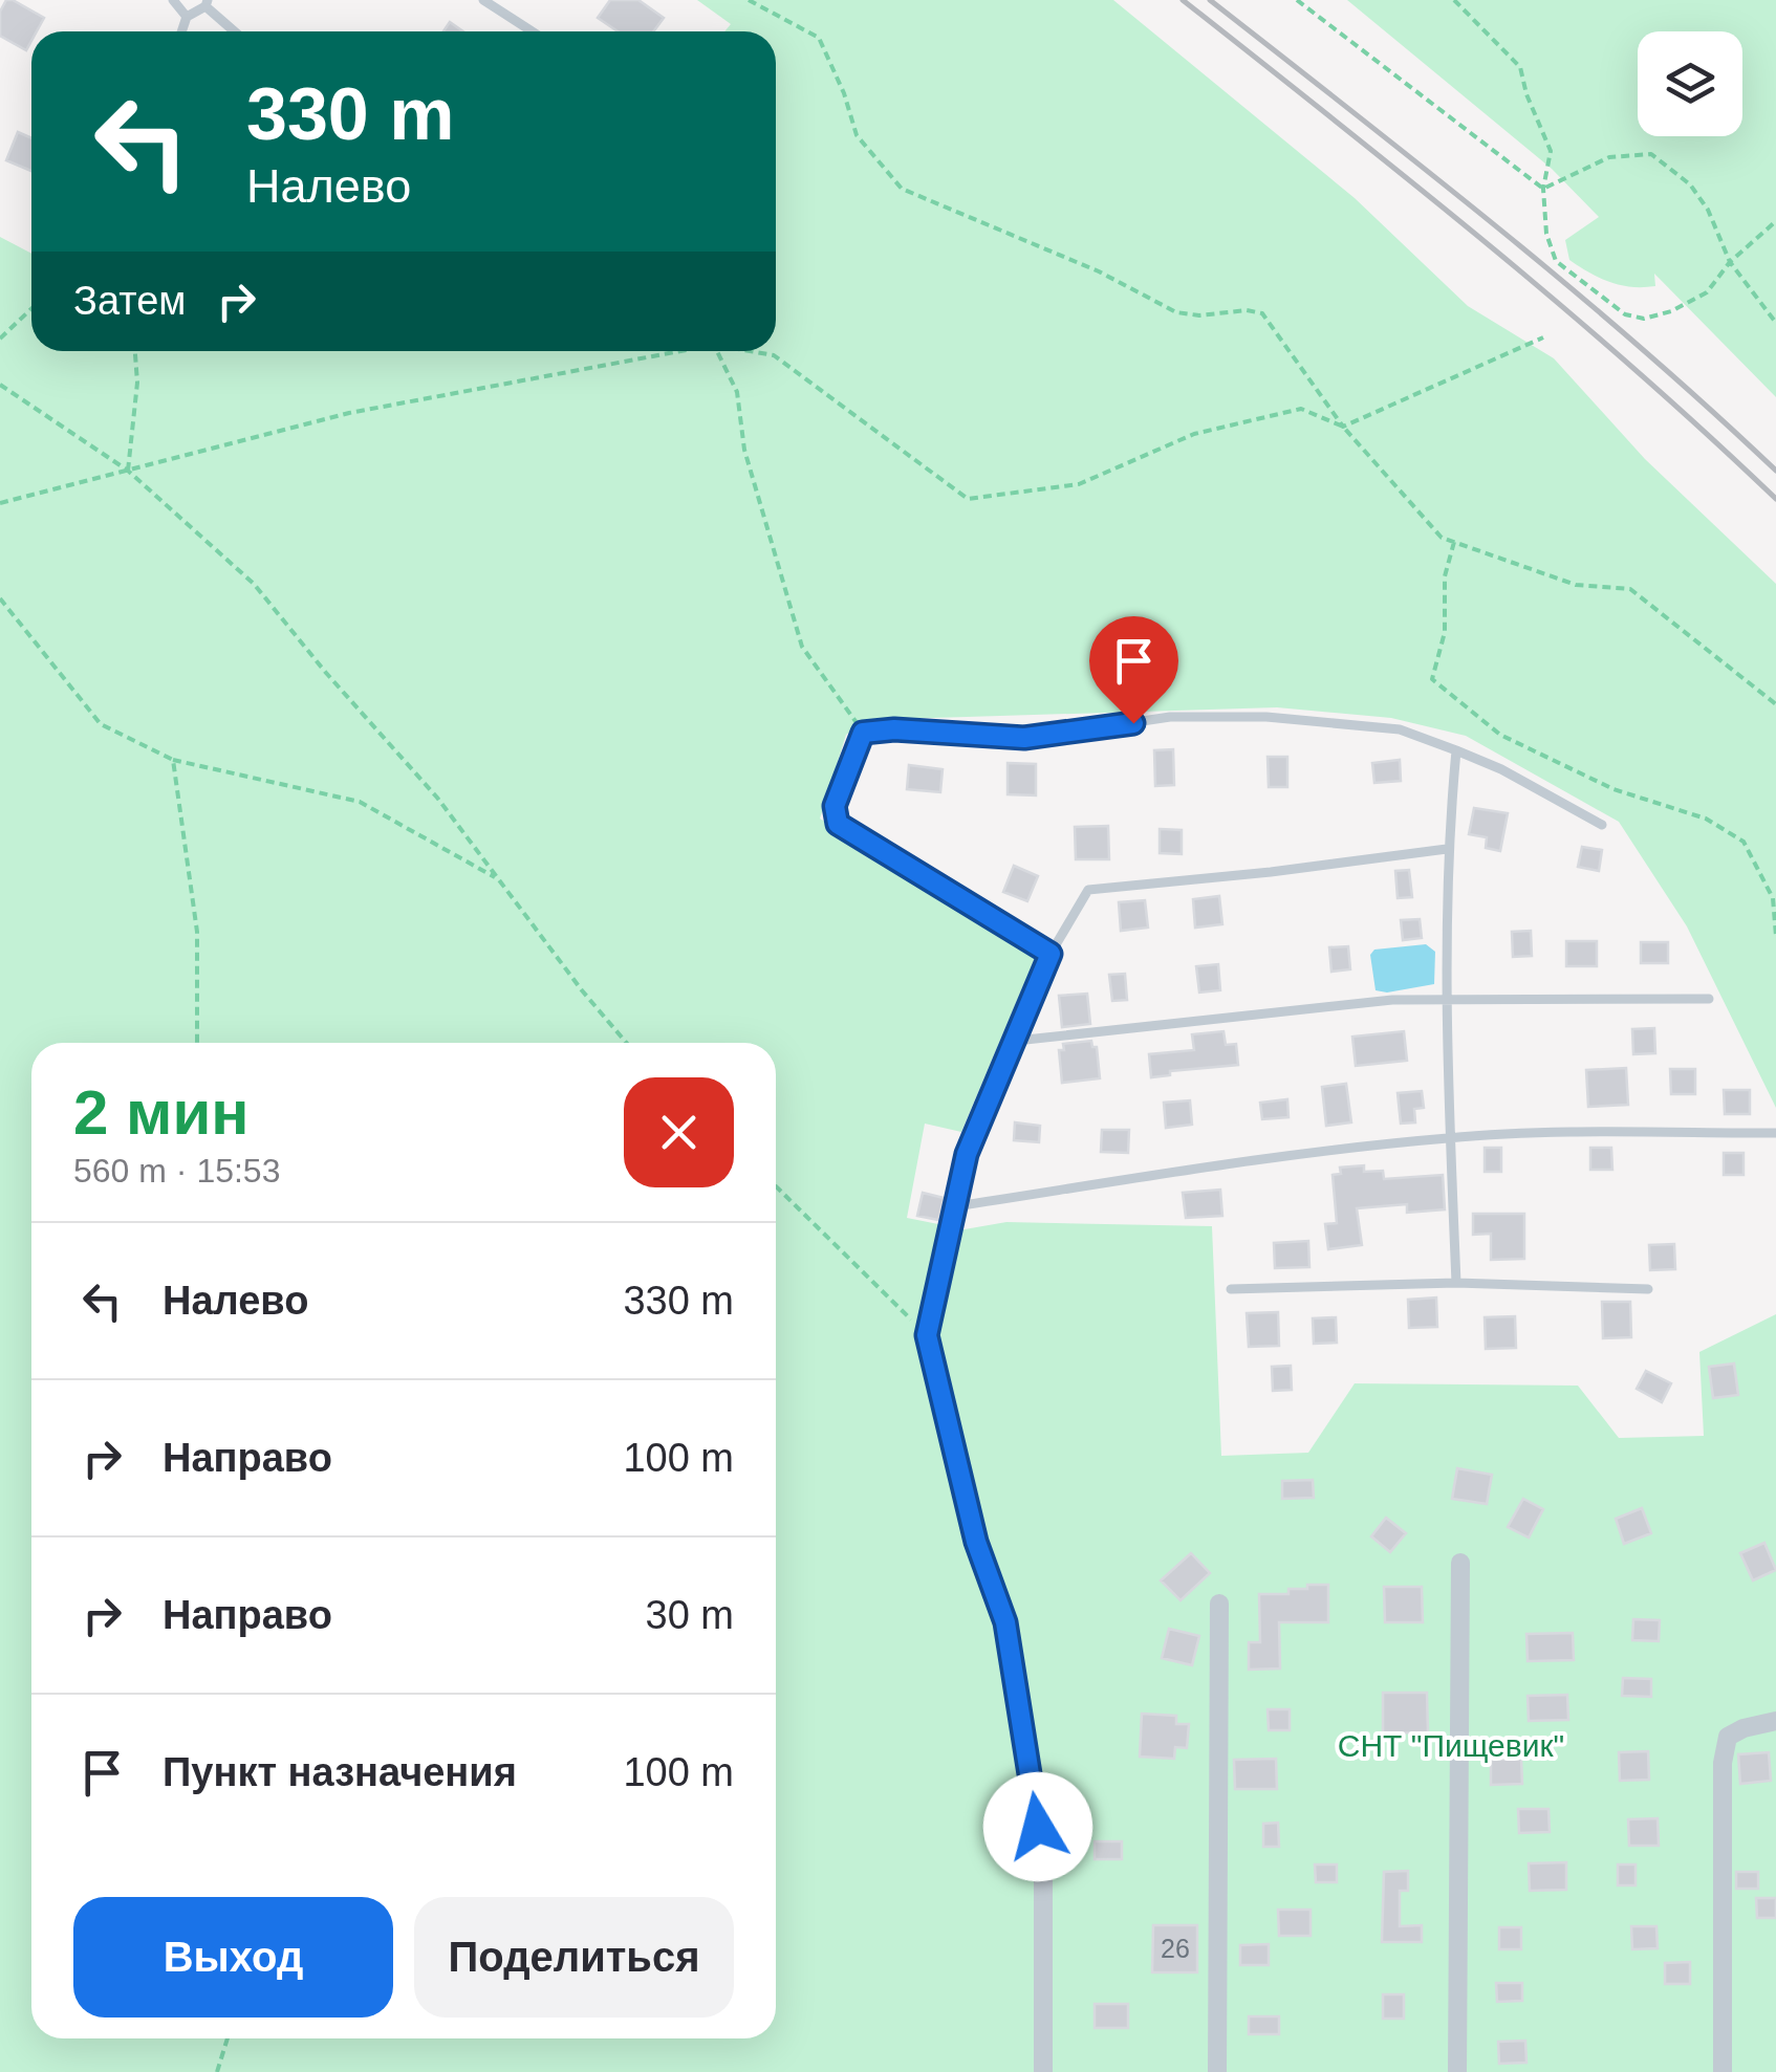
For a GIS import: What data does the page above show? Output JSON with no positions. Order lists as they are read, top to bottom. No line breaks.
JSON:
{"parks":["СНТ \"Пищевик\""],"house_numbers":["26"],"page":{"turn":["330 m","Налево"],"then":"Затем","heading":["2 мин","560 m · 15:53"],"list":[{"name":"Налево","value":"330 m"},{"name":"Направо","value":"100 m"},{"name":"Направо","value":"30 m"},{"name":"Пункт назначения","value":"100 m"}],"buttons":["Выход","Поделиться"]}}
